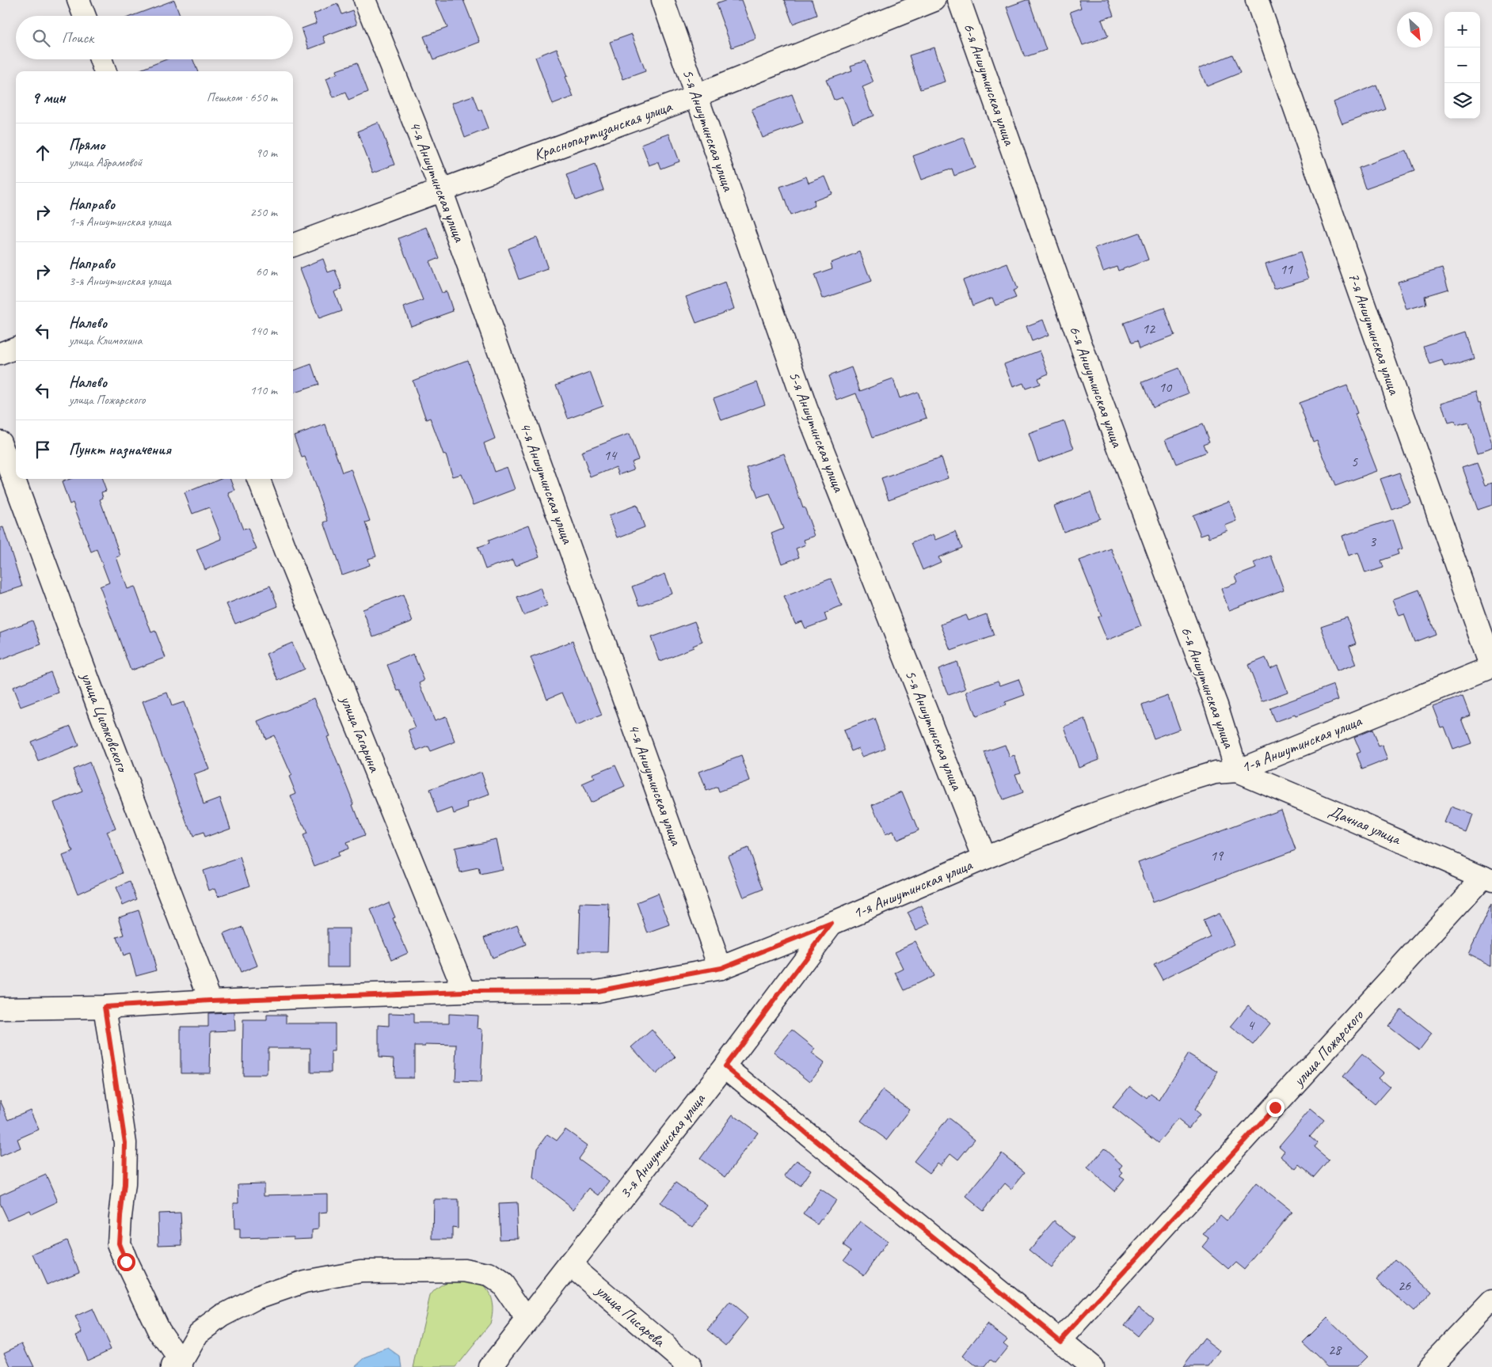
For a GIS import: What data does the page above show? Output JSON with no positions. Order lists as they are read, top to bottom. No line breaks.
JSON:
{"streets":{"street":["6-я Аншутинская улица","5-я Аншутинская улица","Краснопартизанская улица","4-я Аншутинская улица","7-я Аншутинская улица","улица Циолковского","улица Гагарина","1-я Аншутинская улица","Дачная улица","улица Пожарского","3-я Аншутинская улица","улица Писарева"]},"crossings":[["6-я Аншутинская улица","1-я Аншутинская улица"],["6-я Аншутинская улица","Дачная улица"],["5-я Аншутинская улица","Краснопартизанская улица"],["5-я Аншутинская улица","1-я Аншутинская улица"],["Краснопартизанская улица","4-я Аншутинская улица"],["4-я Аншутинская улица","1-я Аншутинская улица"],["7-я Аншутинская улица","1-я Аншутинская улица"],["улица Циолковского","1-я Аншутинская улица"],["улица Гагарина","1-я Аншутинская улица"],["1-я Аншутинская улица","Дачная улица"],["1-я Аншутинская улица","3-я Аншутинская улица"],["Дачная улица","улица Пожарского"],["3-я Аншутинская улица","улица Писарева"]],"house_numbers":["11","12","10","14","5","3","19","4","26","28"],"north":"bottom right","page":{"map_buttons":["+","−"],"search":"Поиск","heading":["9 мин","Пешком · 650 m"],"list":[["Прямо","улица Абрамовой","90 m"],["Направо","1-я Аншутинская улица","250 m"],["Направо","3-я Аншутинская улица","60 m"],["Налево","улица Климохина","140 m"],["Налево","улица Пожарского","110 m"],"Пункт назначения"]}}
